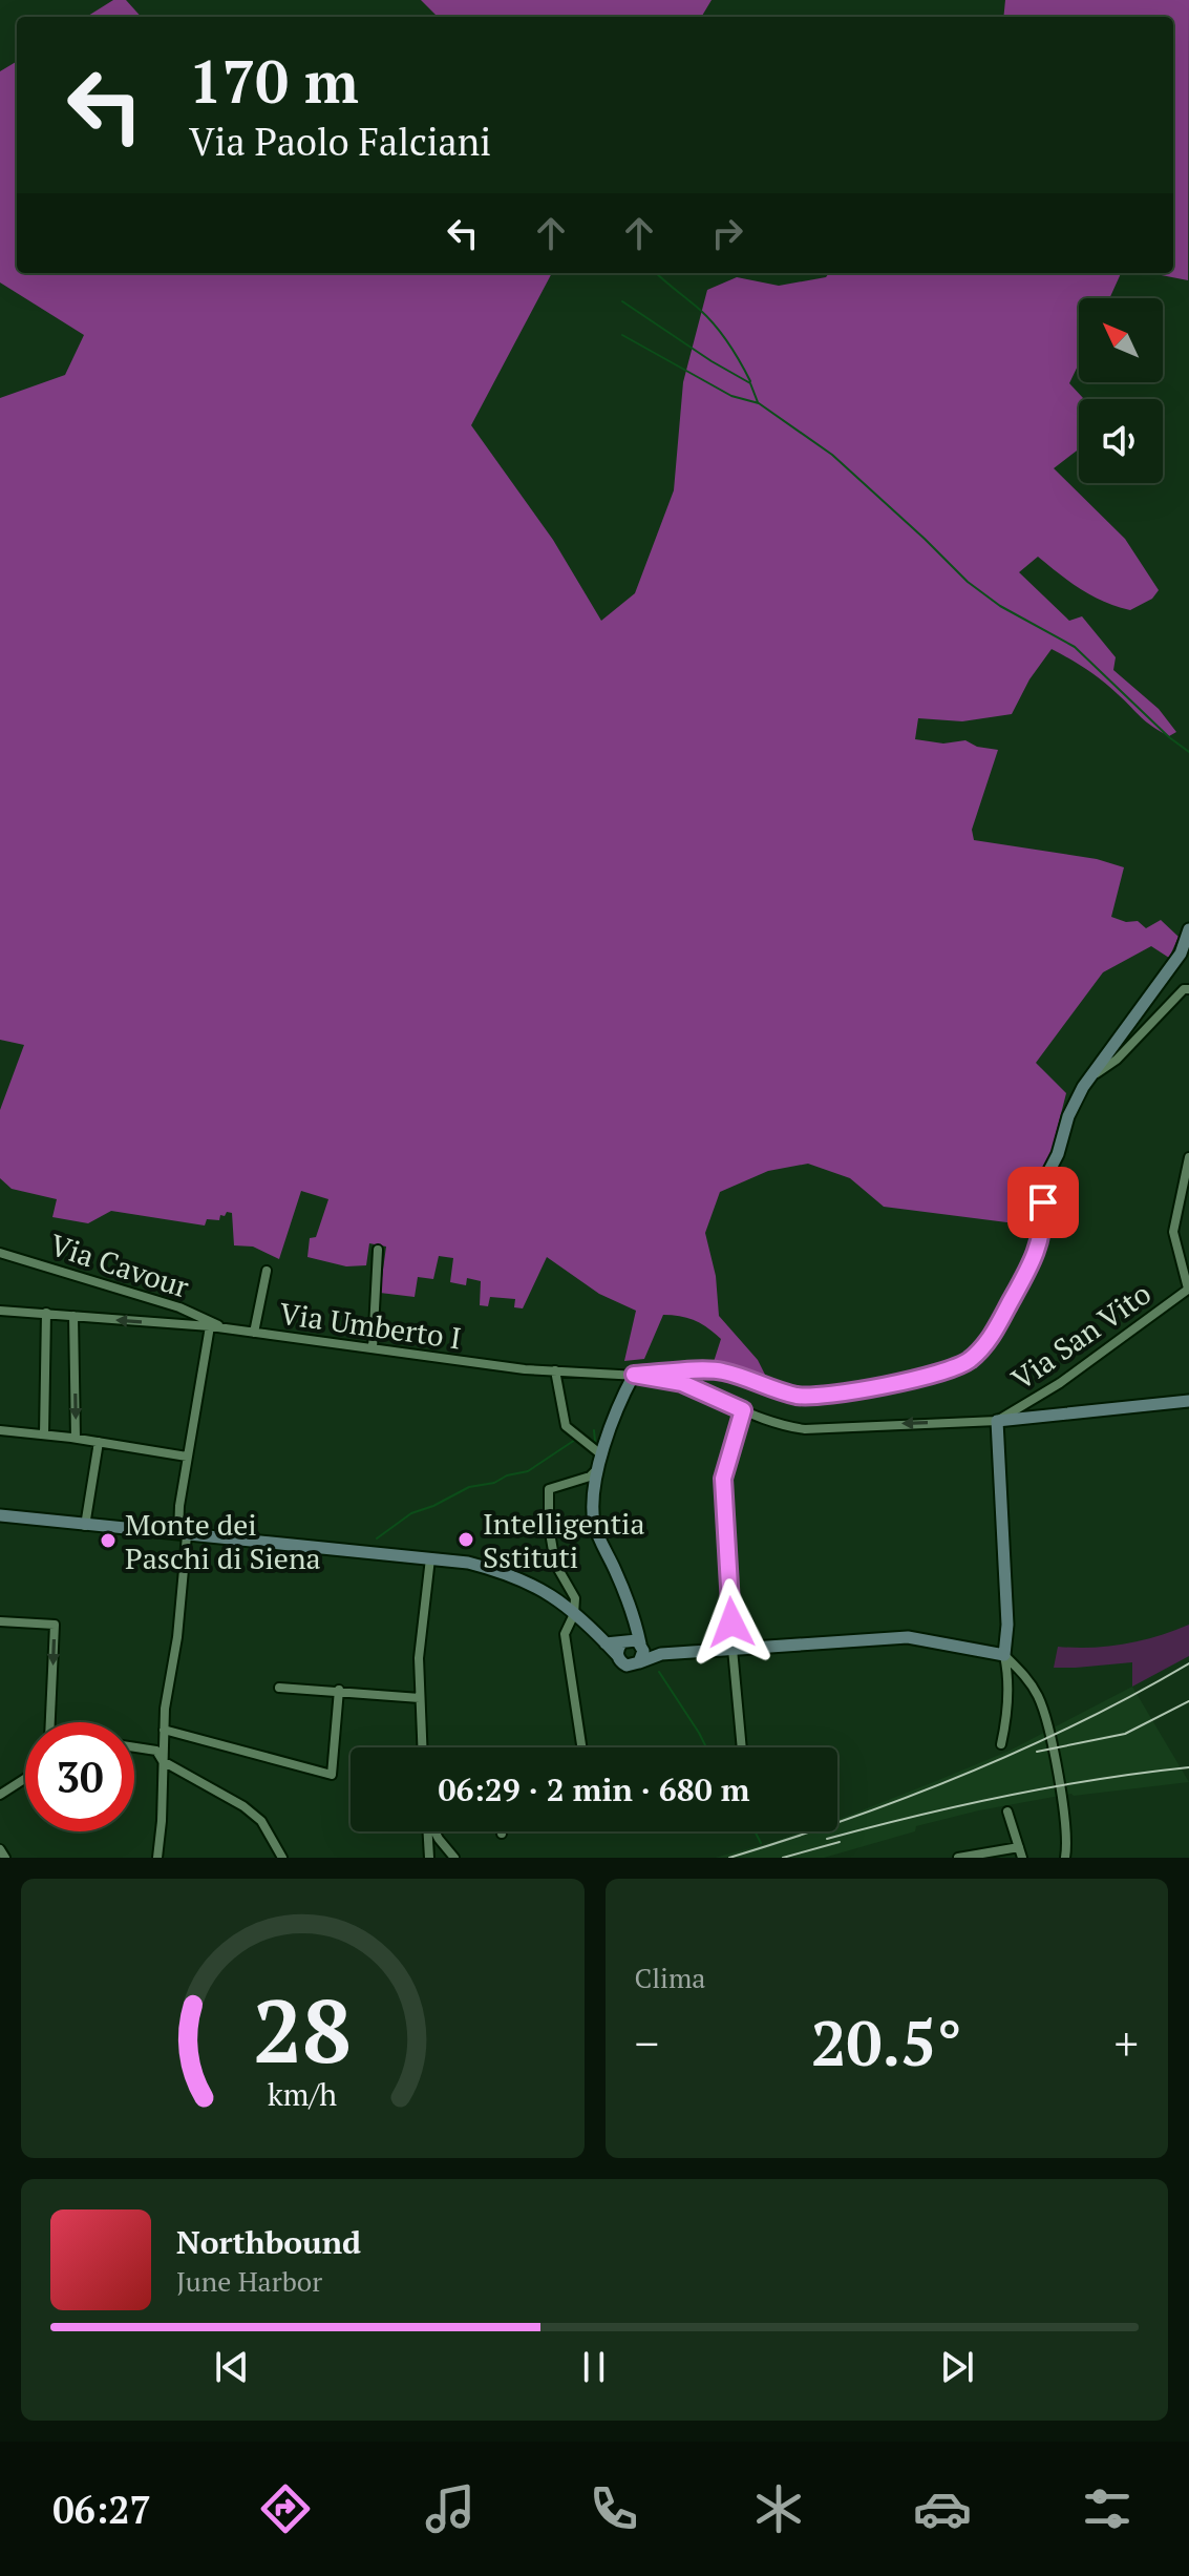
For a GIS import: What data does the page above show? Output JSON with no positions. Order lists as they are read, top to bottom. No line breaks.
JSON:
{"streets":{"street":["Via Cavour","Via Umberto I","Via San Vito"]},"crossings":[["Via Cavour","Via Umberto I"],["Via Umberto I","Via San Vito"]],"one_way":["Via Umberto I"],"places":["Intelligentia Sstituti","Monte dei Paschi di Siena"],"north":"top left","page":{"turn":["170 m","Via Paolo Falciani"],"limit":"30","trip":"06:29 · 2 min · 680 m","tile":"Clima","heat":["−","20.5°","+"],"song":["Northbound","June Harbor"],"tabs":"06:27","gauge":["28","km/h"]}}
